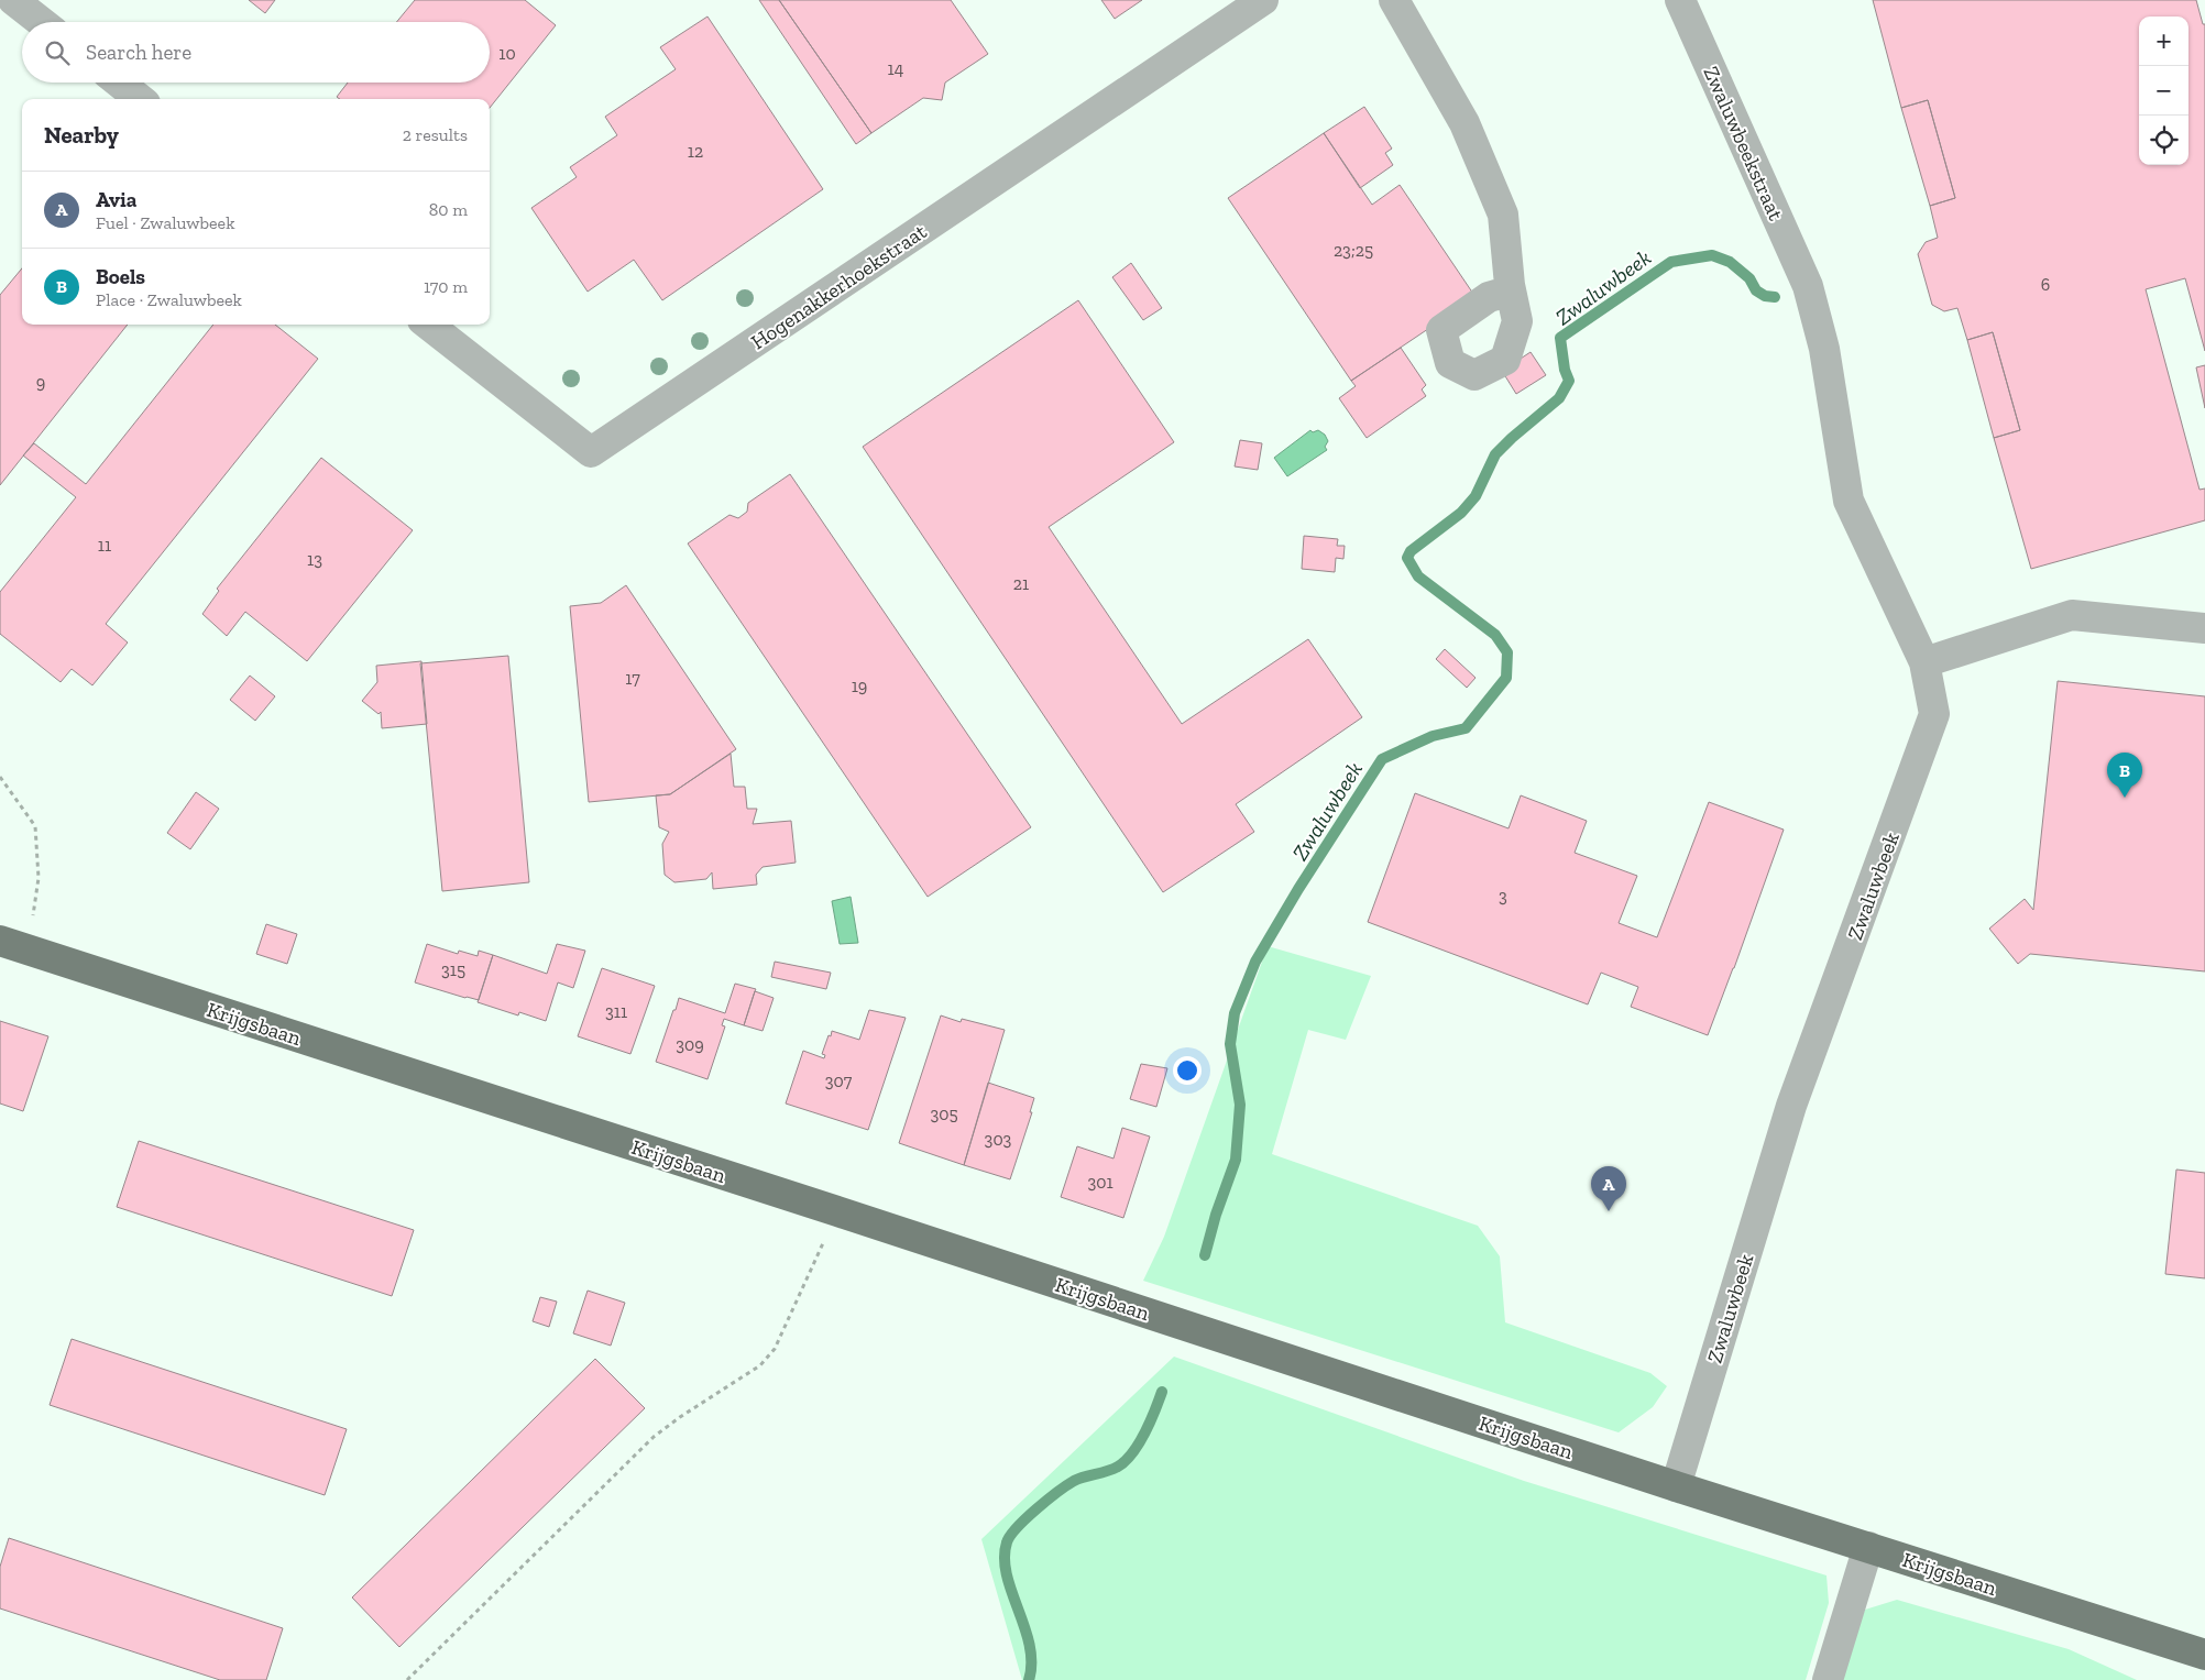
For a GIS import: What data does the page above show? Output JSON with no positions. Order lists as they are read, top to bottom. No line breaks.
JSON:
{"streets":{"main road":["Krijgsbaan"],"street":["Zwaluwbeekstraat","Hogenakkerhoekstraat","Zwaluwbeek"]},"crossings":[["Zwaluwbeekstraat","Zwaluwbeek"],["Zwaluwbeek","Krijgsbaan"]],"water":["Zwaluwbeek"],"house_numbers":["10","14","12","23;25","6","9","11","13","21","17","19","3","315","311","309","307","305","303","301"],"page":{"map_buttons":["+","−"],"search":"Search here","heading":["Nearby","2 results"],"list":[{"mark":"A","name":"Avia","note":"Fuel · Zwaluwbeek","value":"80 m"},{"mark":"B","name":"Boels","note":"Place · Zwaluwbeek","value":"170 m"}],"pins":["B","A"]}}
